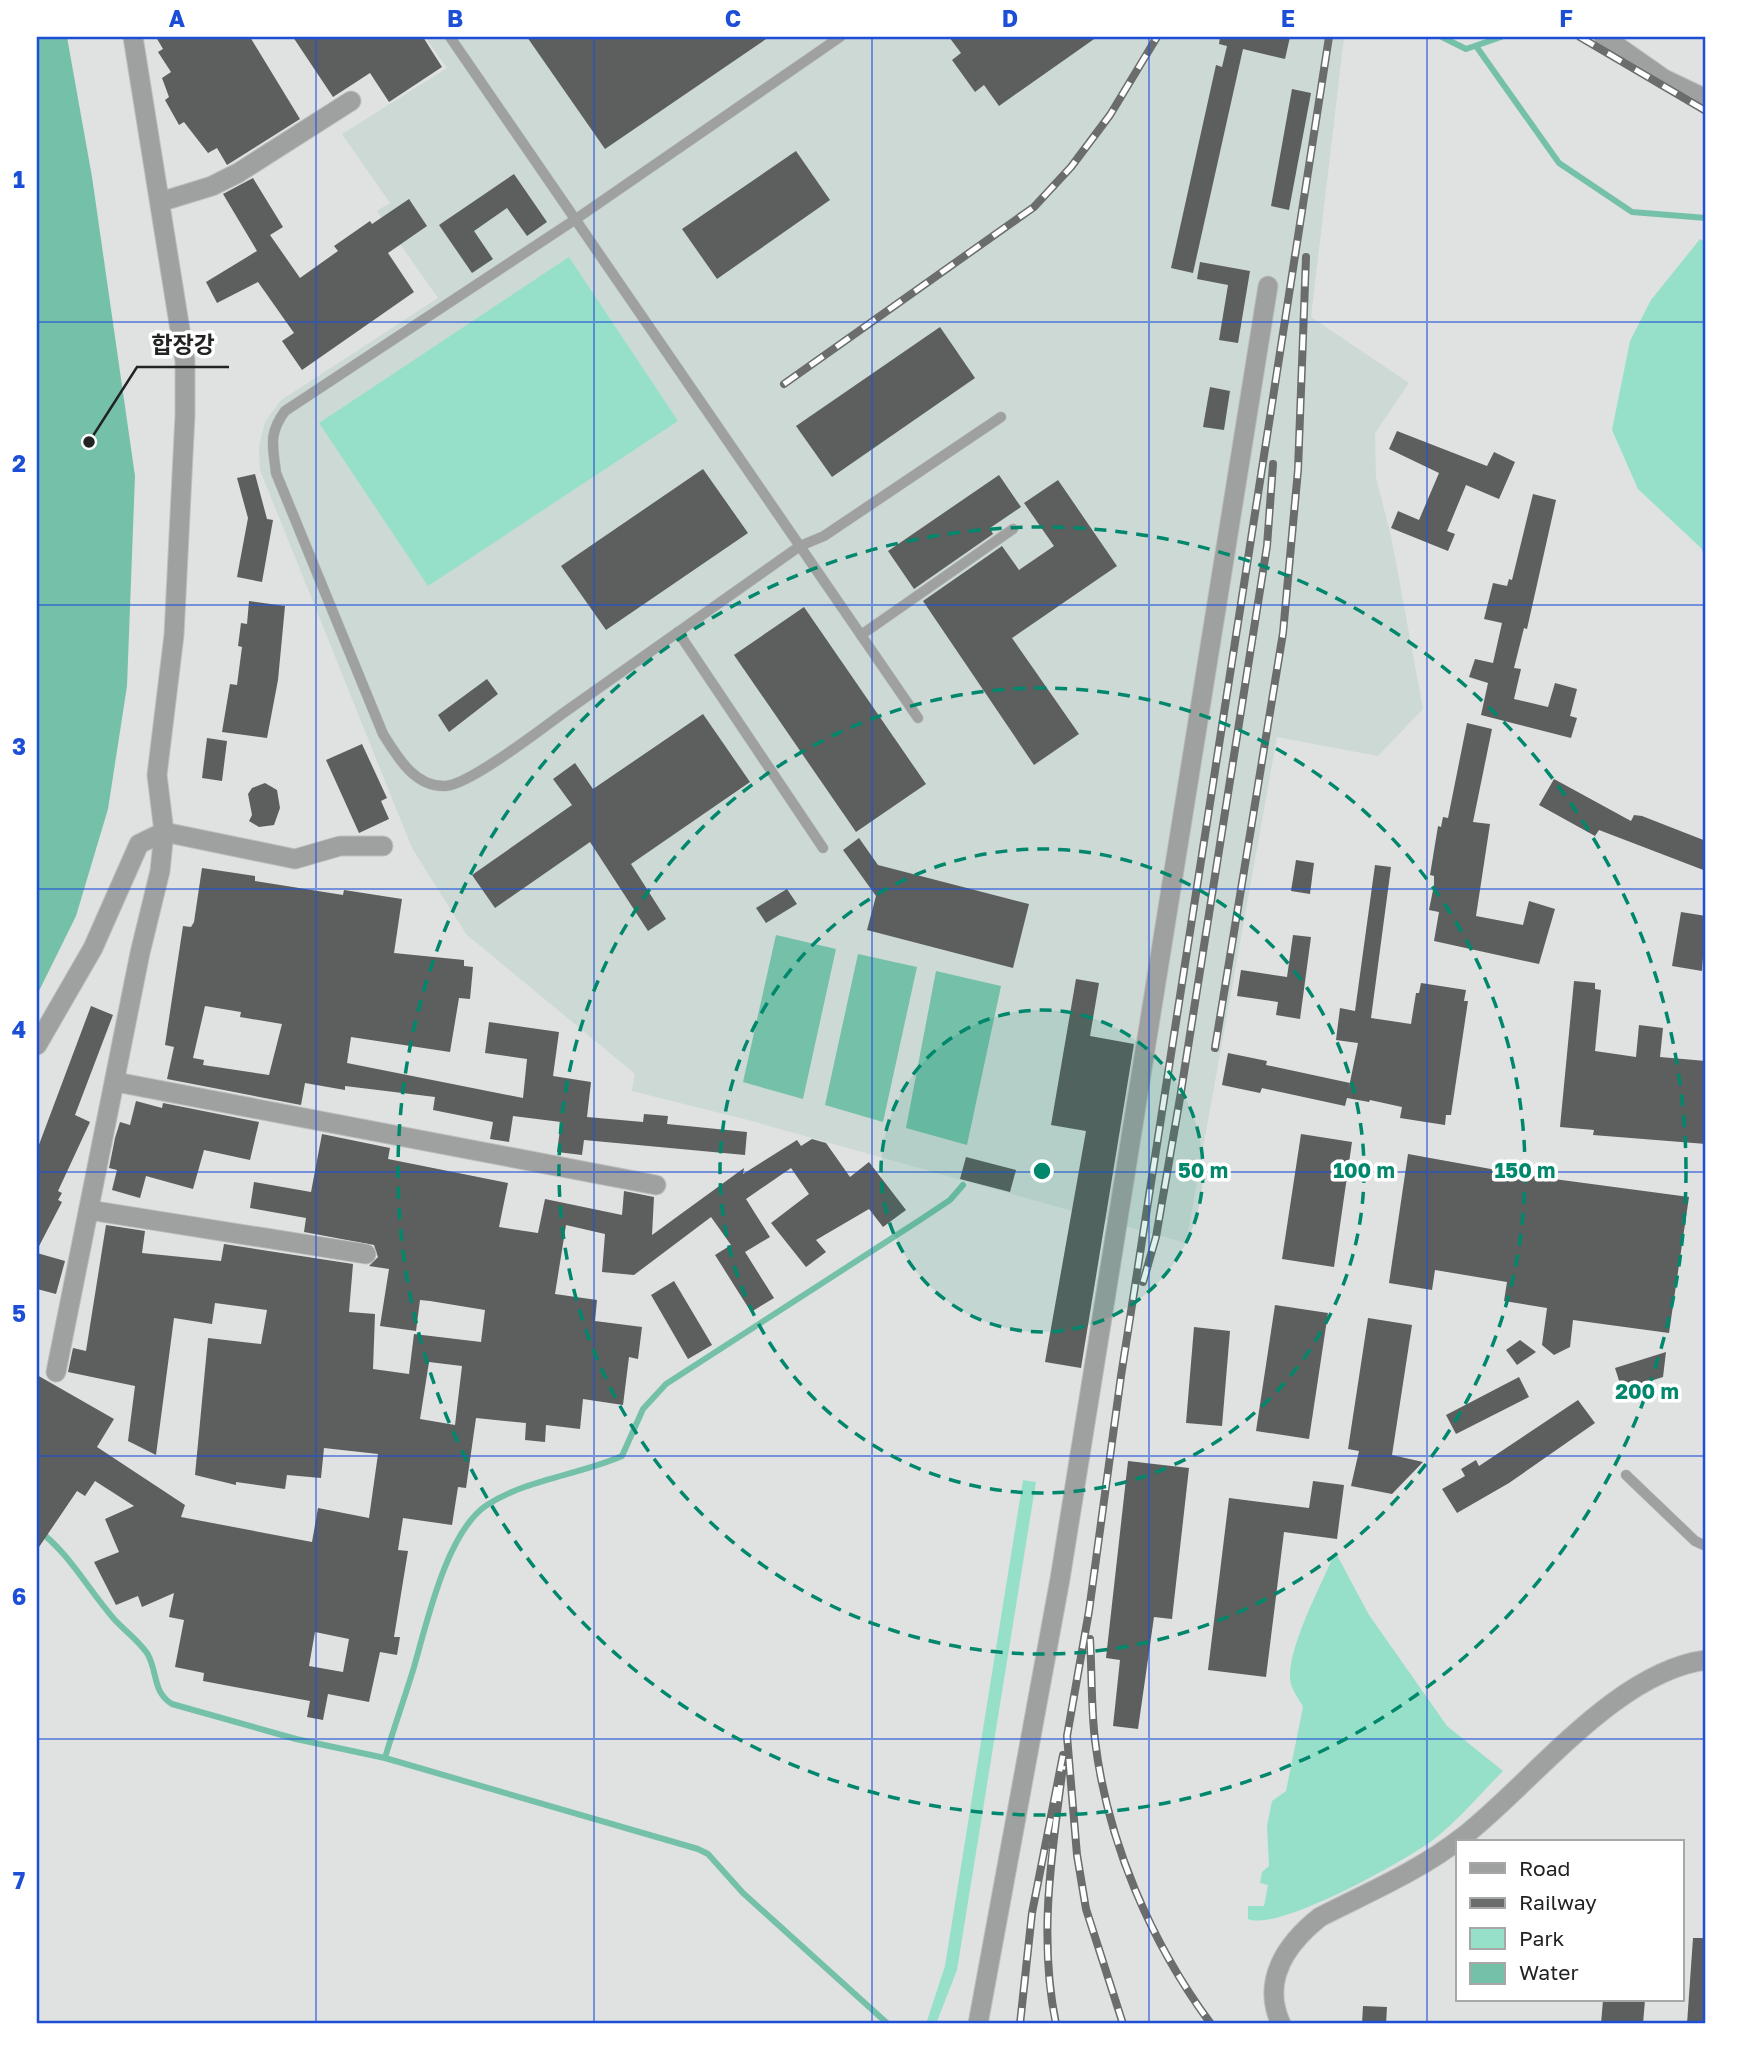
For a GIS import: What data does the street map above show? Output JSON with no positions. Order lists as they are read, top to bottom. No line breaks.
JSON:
{"places":["합장강"],"legend":["Road","Railway","Park","Water"],"grid":{"columns":["A","B","C","D","E","F"],"rows":["1","2","3","4","5","6","7"]},"rings":["50 m","100 m","150 m","200 m"]}
